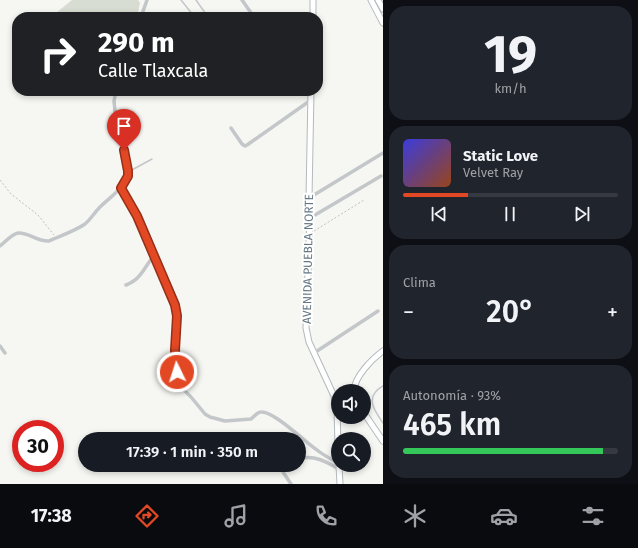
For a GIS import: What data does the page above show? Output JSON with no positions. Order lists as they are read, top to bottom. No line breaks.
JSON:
{"streets":{"street":["AVENIDA PUEBLA NORTE"]},"page":{"tile":[["19","km/h"],"Clima",["Autonomía · 93%","465 km"]],"turn":["290 m","Calle Tlaxcala"],"song":["Static Love","Velvet Ray"],"heat":["−","20°","+"],"limit":"30","trip":"17:39 · 1 min · 350 m","tabs":"17:38"}}
